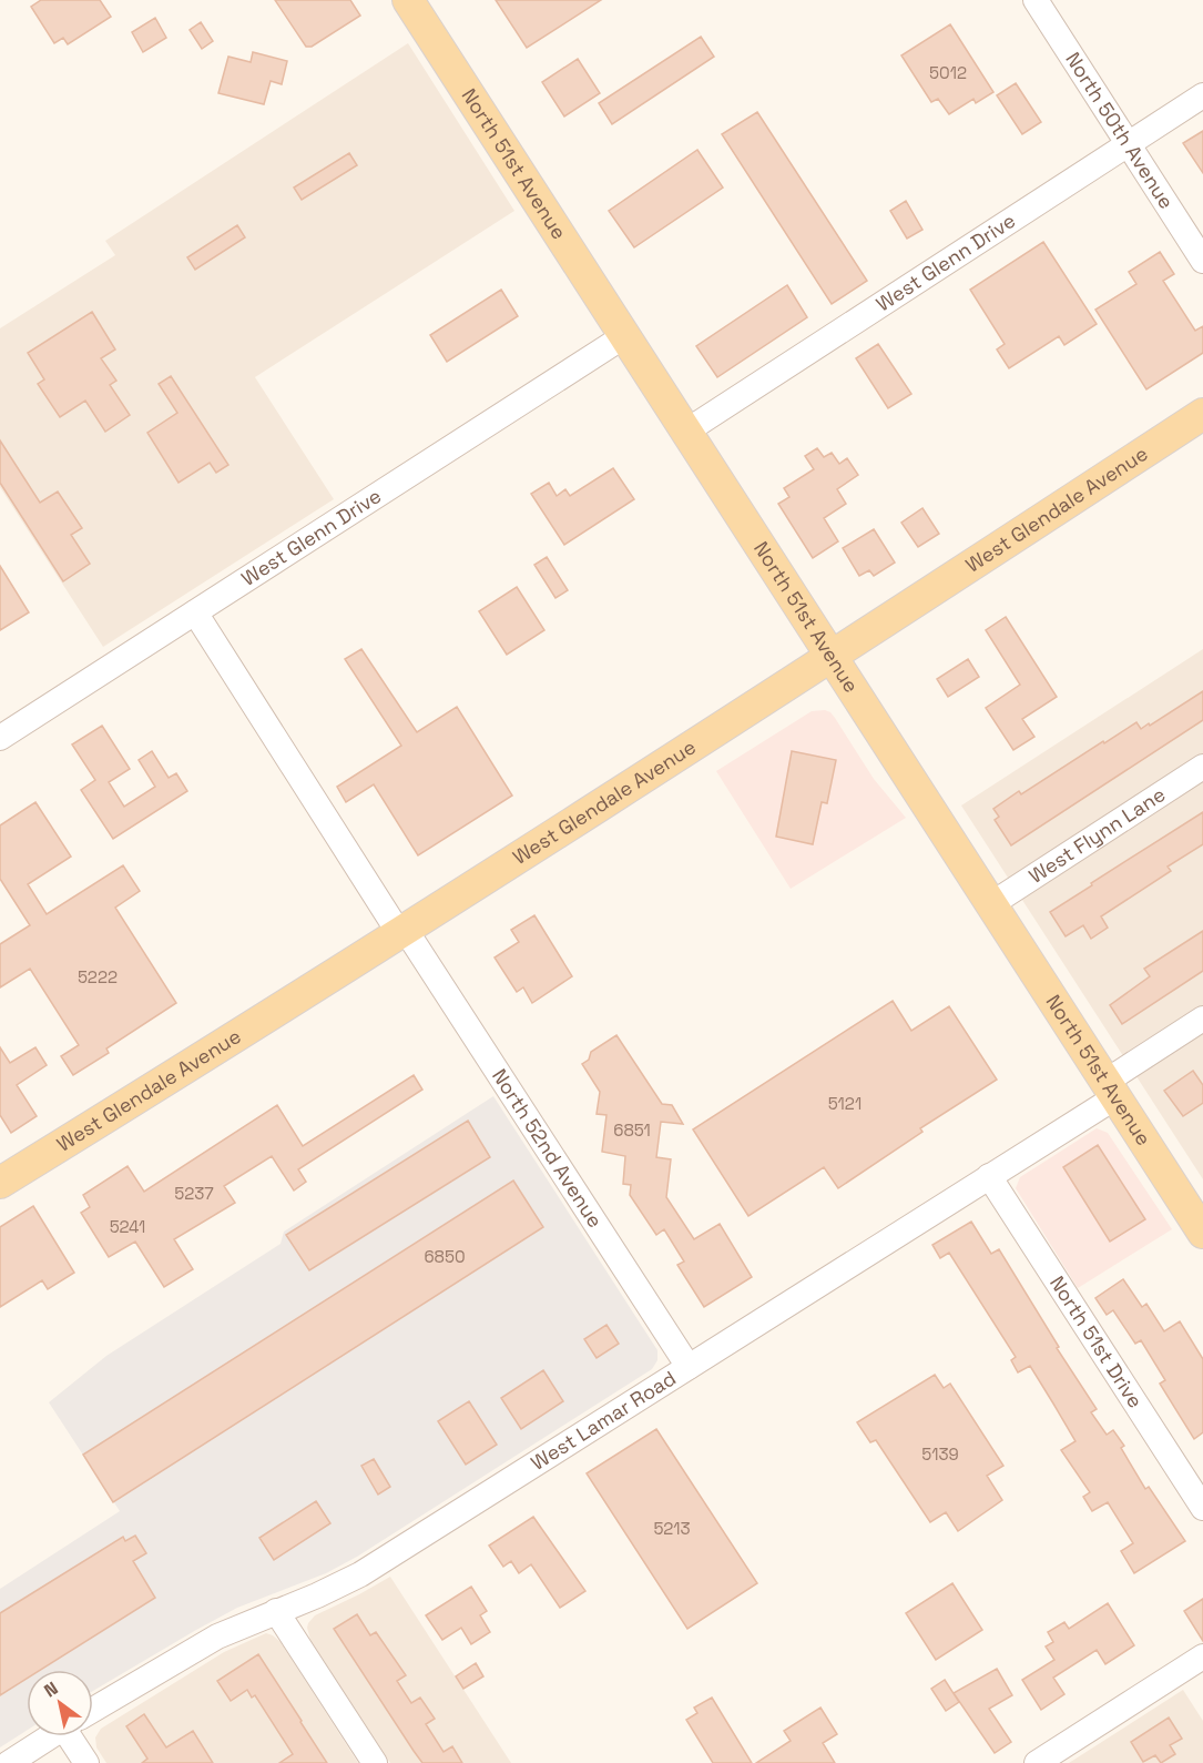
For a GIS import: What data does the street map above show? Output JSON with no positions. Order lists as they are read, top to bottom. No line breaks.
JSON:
{"streets":{"main road":["North 51st Avenue","West Glendale Avenue"],"street":["North 50th Avenue","West Glenn Drive","West Flynn Lane","North 52nd Avenue","North 51st Drive","West Lamar Road"]},"crossings":[["North 50th Avenue","West Glenn Drive"],["North 51st Avenue","West Glenn Drive"],["North 51st Avenue","West Glendale Avenue"],["North 51st Avenue","West Flynn Lane"],["North 51st Avenue","West Lamar Road"],["West Glenn Drive","North 52nd Avenue"],["West Glendale Avenue","North 52nd Avenue"],["North 52nd Avenue","West Lamar Road"],["North 51st Drive","West Lamar Road"]],"house_numbers":["5012","5222","5121","6851","5237","5241","6850","5139","5213"],"north":"top left"}
